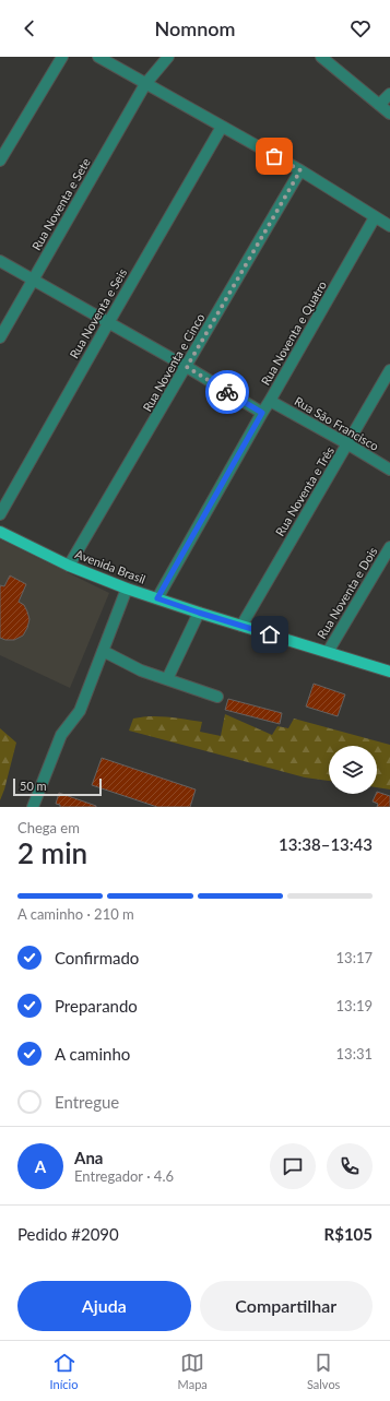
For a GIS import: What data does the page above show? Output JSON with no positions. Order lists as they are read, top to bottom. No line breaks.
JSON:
{"streets":{"main road":["Avenida Brasil"],"street":["Rua Noventa e Sete","Rua Noventa e Seis","Rua Noventa e Quatro","Rua Noventa e Cinco","Rua São Francisco","Rua Noventa e Três","Rua Noventa e Dois"]},"crossings":[["Rua Noventa e Quatro","Rua São Francisco"],["Rua Noventa e Quatro","Avenida Brasil"],["Rua Noventa e Cinco","Avenida Brasil"],["Rua São Francisco","Rua Noventa e Três"],["Rua Noventa e Três","Avenida Brasil"],["Avenida Brasil","Rua Noventa e Dois"]],"scale_bar":"50 m","page":{"header":"Nomnom","scale":"50 m","heading":["2 min","Chega em","13:38–13:43"],"panel":["Ana","Entregador · 4.6","Pedido #2090","R$105"],"bar":"A caminho · 210 m","list":[["Confirmado","13:17"],["Preparando","13:19"],["A caminho","13:31"],"Entregue"],"round":"A","buttons":["Ajuda","Compartilhar"],"tabs":["Início","Mapa","Salvos"]}}
